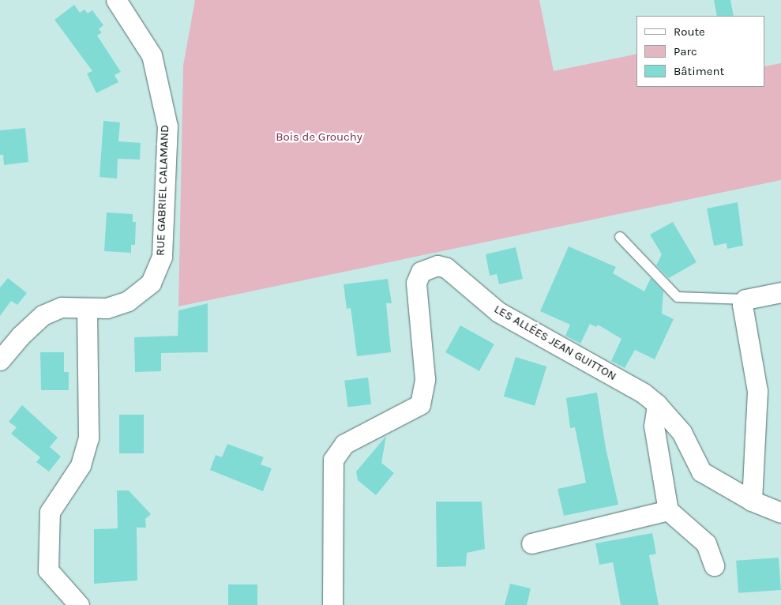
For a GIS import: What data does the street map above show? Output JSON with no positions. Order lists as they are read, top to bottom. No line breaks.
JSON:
{"streets":{"street":["RUE GABRIEL CALAMAND","LES ALLÉES JEAN GUITTON"]},"parks":["Bois de Grouchy"],"legend":["Route","Parc","Bâtiment"]}
